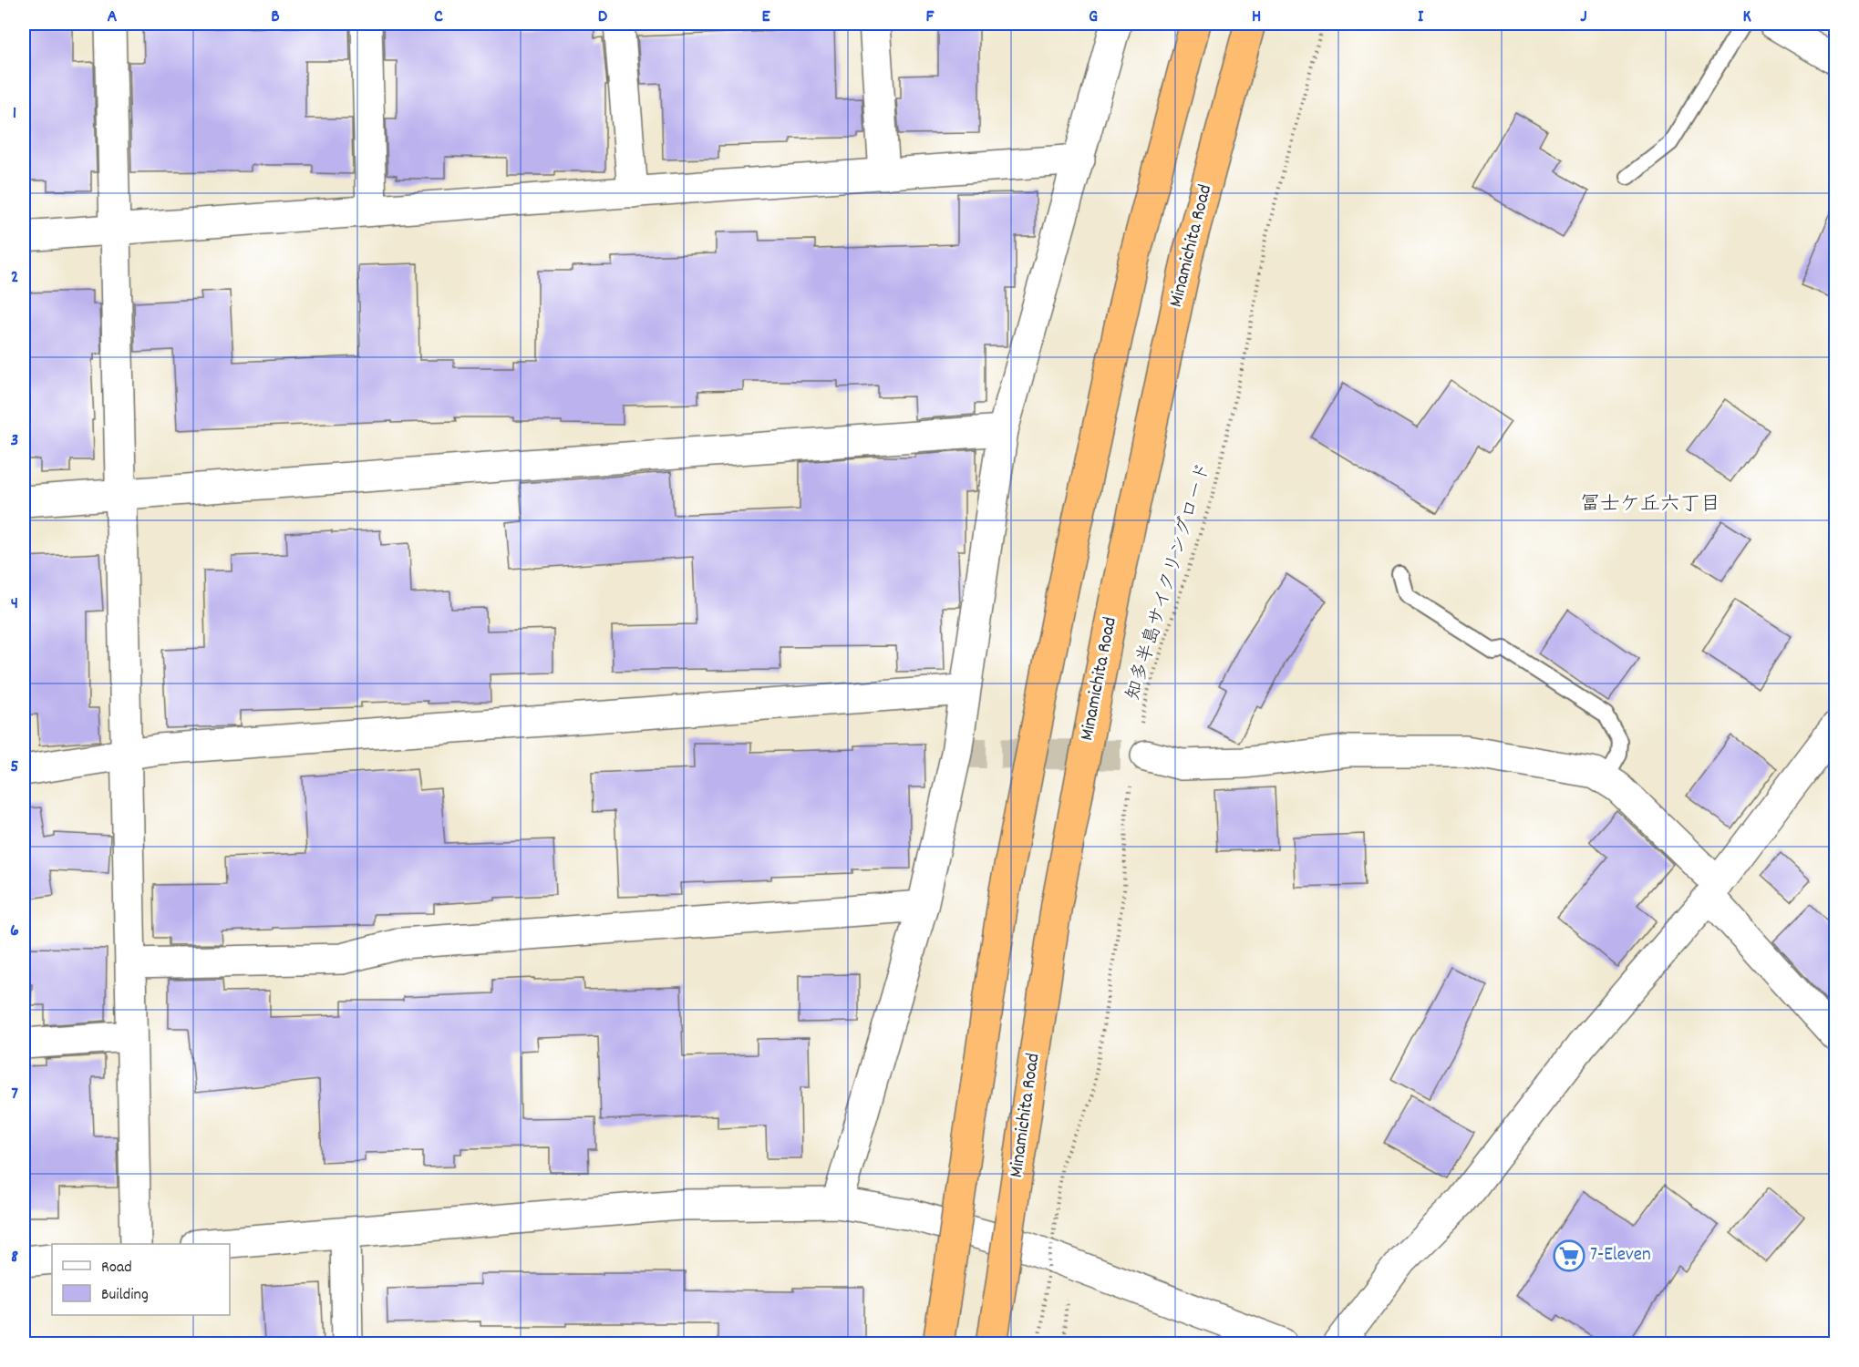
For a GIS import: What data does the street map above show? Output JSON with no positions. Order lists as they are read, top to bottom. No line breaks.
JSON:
{"streets":{"highway":["Minamichita Road"],"path":["知多半島サイクリングロード"]},"districts":["冨士ケ丘六丁目"],"places":{"supermarket":["7-Eleven"]},"legend":["Road","Building"],"grid":{"columns":["A","B","C","D","E","F","G","H","I","J","K"],"rows":["1","2","3","4","5","6","7","8"]}}
